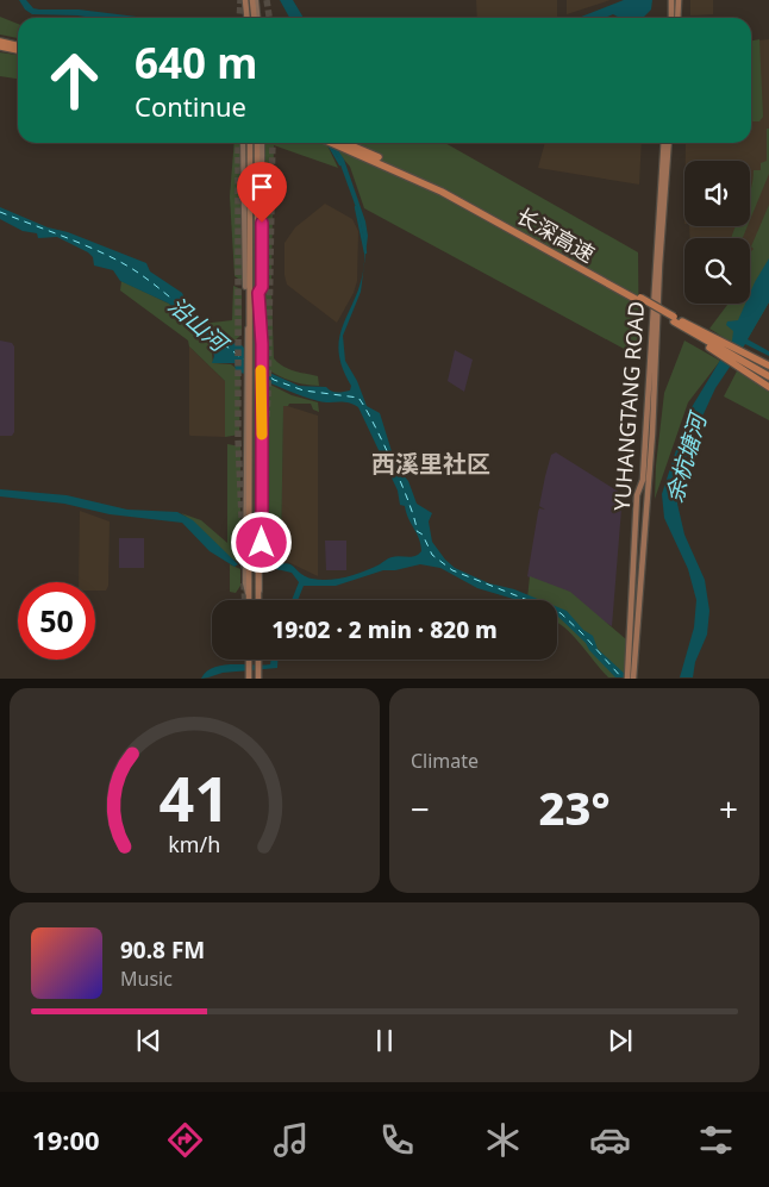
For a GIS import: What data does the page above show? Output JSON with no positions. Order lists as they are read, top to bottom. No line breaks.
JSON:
{"streets":{"highway":["长深高速"],"main road":["YUHANGTANG ROAD"]},"districts":["西溪里社区"],"water":["沿山河","余杭塘河"],"page":{"turn":["640 m","Continue"],"limit":"50","trip":"19:02 · 2 min · 820 m","tile":"Climate","heat":["−","23°","+"],"song":["90.8 FM","Music"],"tabs":"19:00","gauge":["41","km/h"]}}
